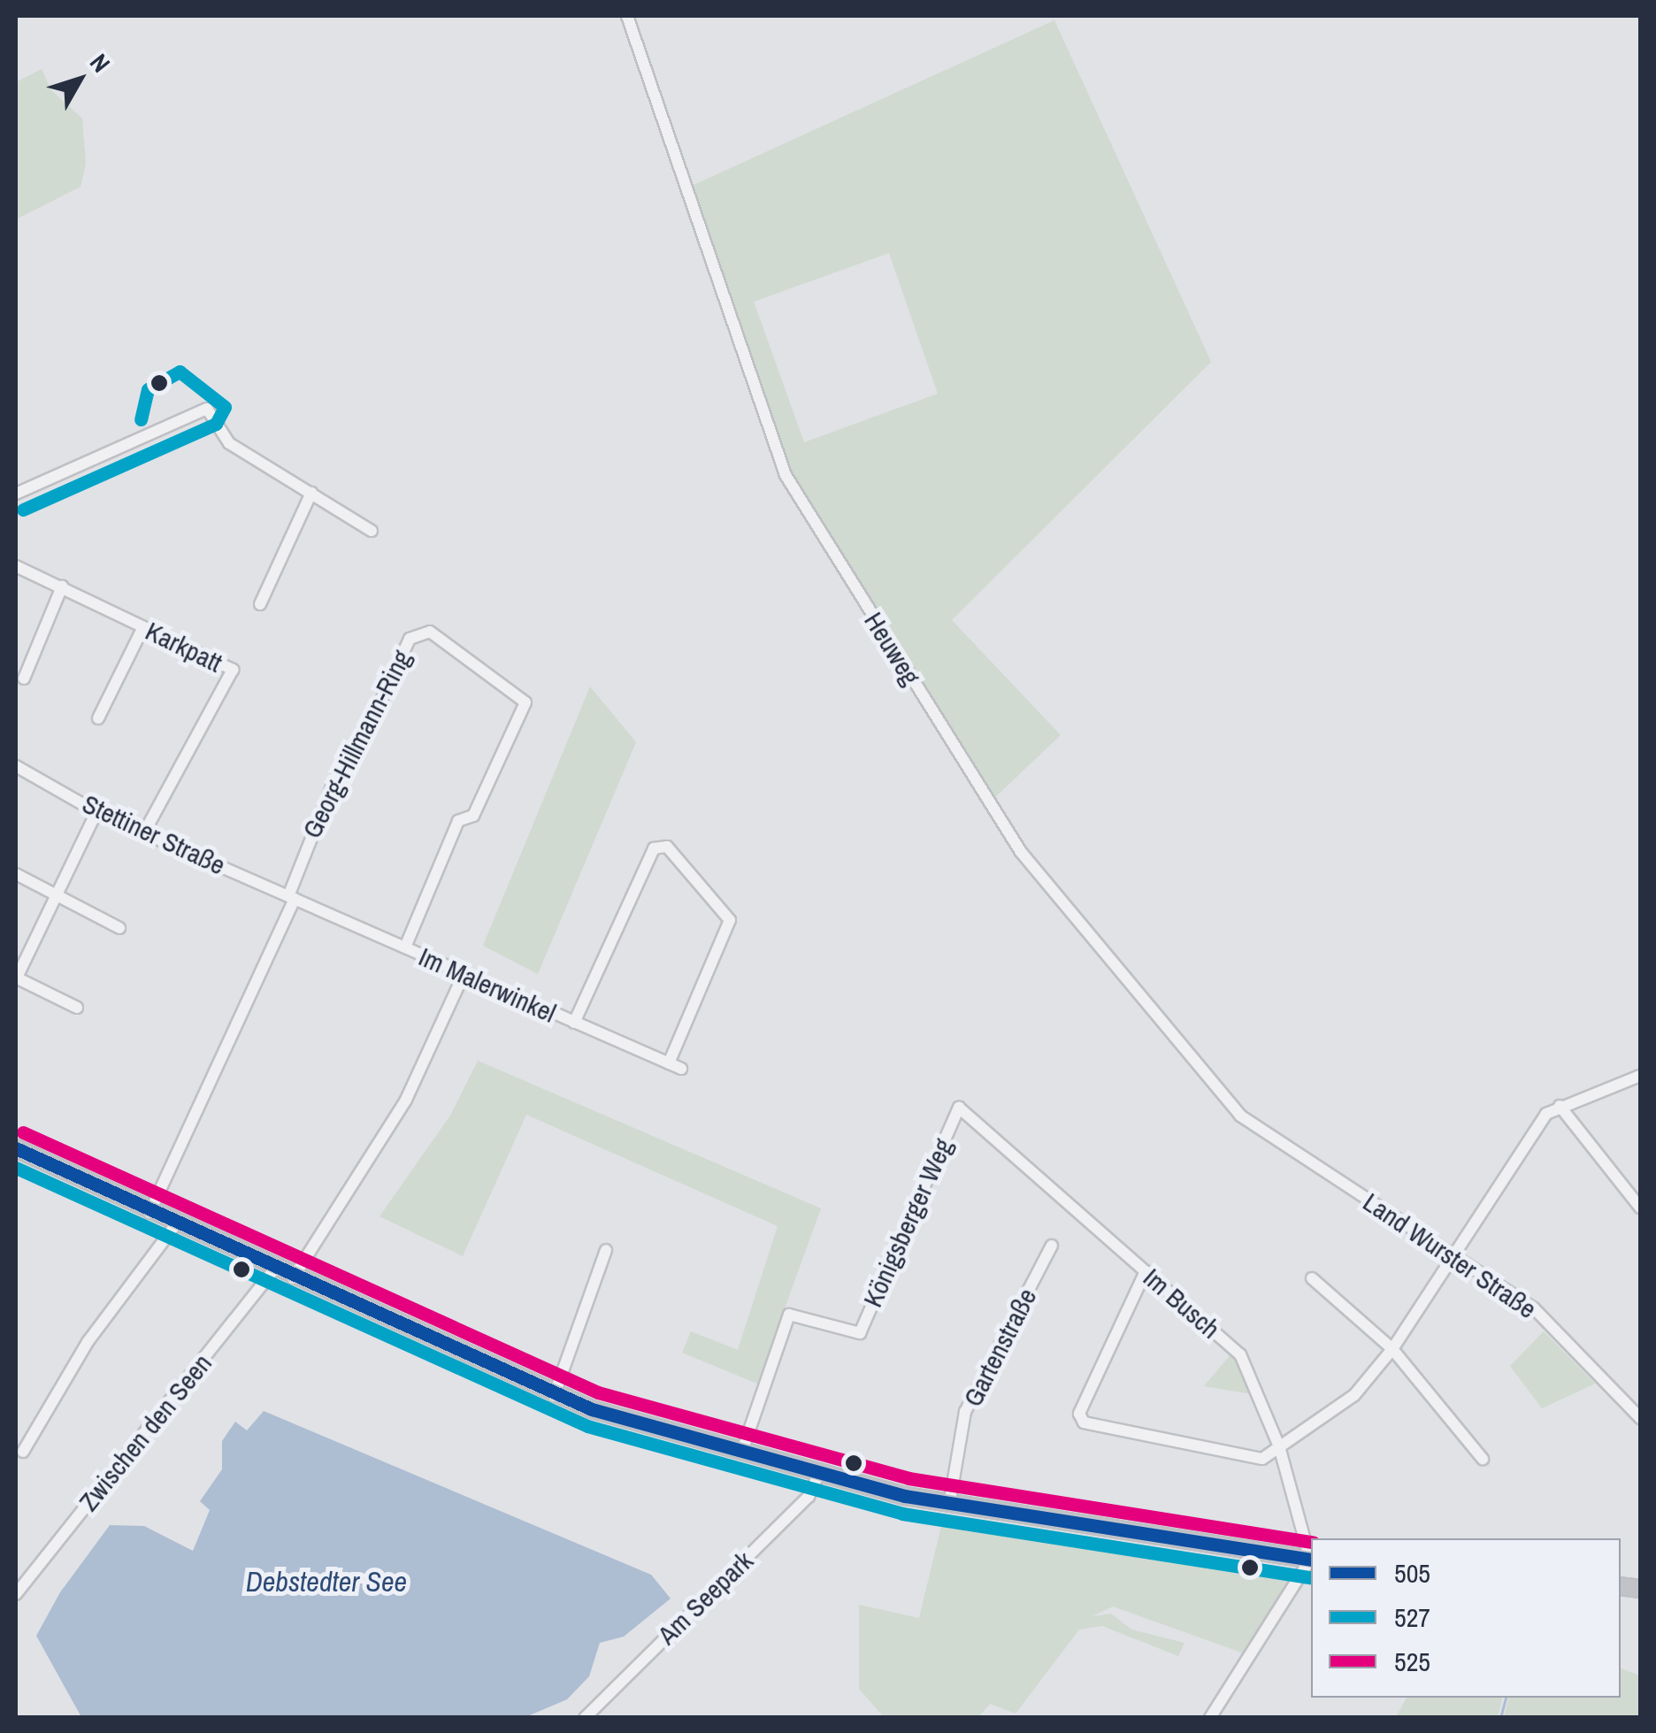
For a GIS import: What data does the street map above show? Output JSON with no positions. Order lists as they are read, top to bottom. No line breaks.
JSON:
{"streets":{"street":["Karkpatt","Heuweg","Georg-Hillmann-Ring","Stettiner Straße","Im Malerwinkel","Königsberger Weg","Land Wurster Straße","Im Busch","Gartenstraße","Zwischen den Seen","Am Seepark"]},"crossings":[["Karkpatt","Stettiner Straße"],["Heuweg","Land Wurster Straße"],["Georg-Hillmann-Ring","Stettiner Straße"],["Georg-Hillmann-Ring","Im Malerwinkel"],["Stettiner Straße","Im Malerwinkel"],["Königsberger Weg","Im Busch"]],"water":["Debstedter See"],"lines":["transit line 527","transit line 525","transit line 505"],"legend":["505","527","525"],"north":"top right"}
